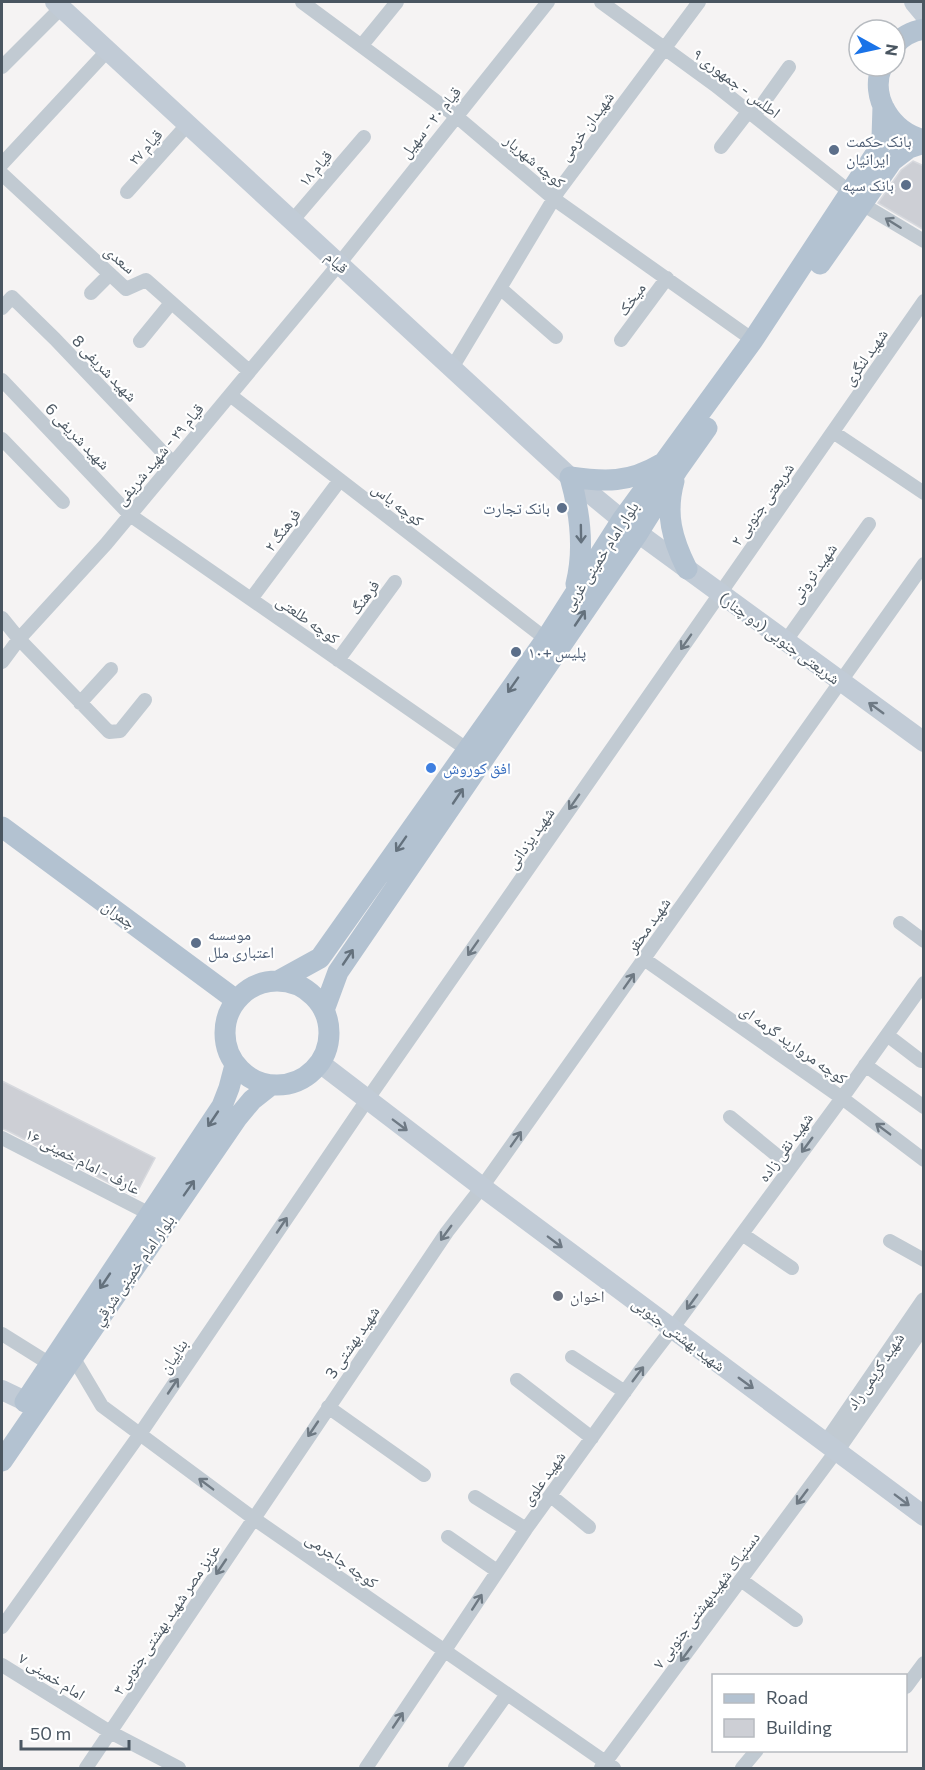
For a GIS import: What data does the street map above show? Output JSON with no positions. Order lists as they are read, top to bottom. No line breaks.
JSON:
{"streets":{"main road":["قیام","بلوار امام خمینی غربی","شریعتی جنوبی (دو چنار)","چمران","بلوار امام خمینی شرقي","شهید بهشتی جنوبی"],"street":["اطلس - جمهوری ۹","قیام ۲۰ - سهیل","شهیدان خرمی","قیام ۲۷","کوچه شهریار","قیام ۱۸","سعدی","میخک","شهید لنگری","شهید شریفی 8","شهید شریفی 6","قیام ۲۹ - شهید شریفی","کوچه یاس","شریعتی جنوبی ۲","فرهنگ ۲","شهید ثروتی","فرهنگ","کوچه طلعتی","شهید یزدانی","شهید محقر","کوچه مروارید گرمه ای","شهید نقی زاده","عارف - امام خمینی ۱۶","شهید بهشتی 3","بناییان","شهید کریمی راد","شهید علوی","کوچه جاجرمی","دستپاک شهیدبهشتی جنوبی ۷","عزیز مصر شهید بهشتی جنوبی۳","امام خمینی ۷"]},"crossings":[["اطلس - جمهوری ۹","شهیدان خرمی"],["اطلس - جمهوری ۹","بلوار امام خمینی غربی"],["قیام ۲۰ - سهیل","کوچه شهریار"],["قیام ۲۰ - سهیل","قیام"],["قیام ۲۰ - سهیل","قیام ۲۹ - شهید شریفی"],["شهیدان خرمی","کوچه شهریار"],["شهیدان خرمی","قیام"],["قیام ۲۷","قیام"],["کوچه شهریار","میخک"],["کوچه شهریار","بلوار امام خمینی غربی"],["قیام ۱۸","قیام"],["سعدی","قیام ۲۹ - شهید شریفی"],["قیام","قیام ۲۹ - شهید شریفی"],["قیام","بلوار امام خمینی غربی"],["قیام","شریعتی جنوبی (دو چنار)"],["شهید لنگری","شریعتی جنوبی ۲"],["شهید شریفی 8","قیام ۲۹ - شهید شریفی"],["شهید شریفی 6","قیام ۲۹ - شهید شریفی"],["شهید شریفی 6","کوچه طلعتی"],["قیام ۲۹ - شهید شریفی","کوچه یاس"],["قیام ۲۹ - شهید شریفی","کوچه طلعتی"],["کوچه یاس","فرهنگ ۲"],["کوچه یاس","بلوار امام خمینی غربی"],["شریعتی جنوبی ۲","شریعتی جنوبی (دو چنار)"],["شریعتی جنوبی ۲","شهید یزدانی"],["فرهنگ ۲","کوچه طلعتی"],["بلوار امام خمینی غربی","کوچه طلعتی"],["بلوار امام خمینی غربی","شریعتی جنوبی (دو چنار)"],["بلوار امام خمینی غربی","چمران"],["بلوار امام خمینی غربی","بلوار امام خمینی شرقي"],["بلوار امام خمینی غربی","شهید بهشتی جنوبی"],["شهید ثروتی","شریعتی جنوبی (دو چنار)"],["فرهنگ","کوچه طلعتی"],["شریعتی جنوبی (دو چنار)","شهید یزدانی"],["شریعتی جنوبی (دو چنار)","شهید محقر"],["شهید یزدانی","شهید بهشتی جنوبی"],["شهید یزدانی","بناییان"],["چمران","بلوار امام خمینی شرقي"],["چمران","شهید بهشتی جنوبی"],["شهید محقر","کوچه مروارید گرمه ای"],["شهید محقر","شهید بهشتی جنوبی"],["شهید محقر","شهید بهشتی 3"],["کوچه مروارید گرمه ای","شهید نقی زاده"],["شهید نقی زاده","شهید بهشتی جنوبی"],["شهید نقی زاده","شهید علوی"],["عارف - امام خمینی ۱۶","بلوار امام خمینی شرقي"],["بلوار امام خمینی شرقي","شهید بهشتی جنوبی"],["بلوار امام خمینی شرقي","کوچه جاجرمی"],["شهید بهشتی جنوبی","شهید بهشتی 3"],["شهید بهشتی جنوبی","بناییان"],["شهید بهشتی جنوبی","شهید کریمی راد"],["شهید بهشتی جنوبی","شهید علوی"],["شهید بهشتی جنوبی","دستپاک شهیدبهشتی جنوبی ۷"],["شهید بهشتی 3","کوچه جاجرمی"],["شهید بهشتی 3","عزیز مصر شهید بهشتی جنوبی۳"],["بناییان","کوچه جاجرمی"],["شهید کریمی راد","دستپاک شهیدبهشتی جنوبی ۷"],["شهید علوی","کوچه جاجرمی"],["کوچه جاجرمی","دستپاک شهیدبهشتی جنوبی ۷"],["کوچه جاجرمی","عزیز مصر شهید بهشتی جنوبی۳"],["عزیز مصر شهید بهشتی جنوبی۳","امام خمینی ۷"]],"one_way":["شهید یزدانی","شهید محقر","شهید نقی زاده","شهید بهشتی جنوبی","شهید بهشتی 3","بناییان","شهید علوی","دستپاک شهیدبهشتی جنوبی ۷","عزیز مصر شهید بهشتی جنوبی۳"],"places":["بانک حکمت ایرانیان","بانک سپه","بانک تجارت","پلیس +۱۰","افق کوروش","موسسه اعتباری ملل","اخوان"],"legend":["Road","Building"],"scale_bar":"50 m","north":"right"}
